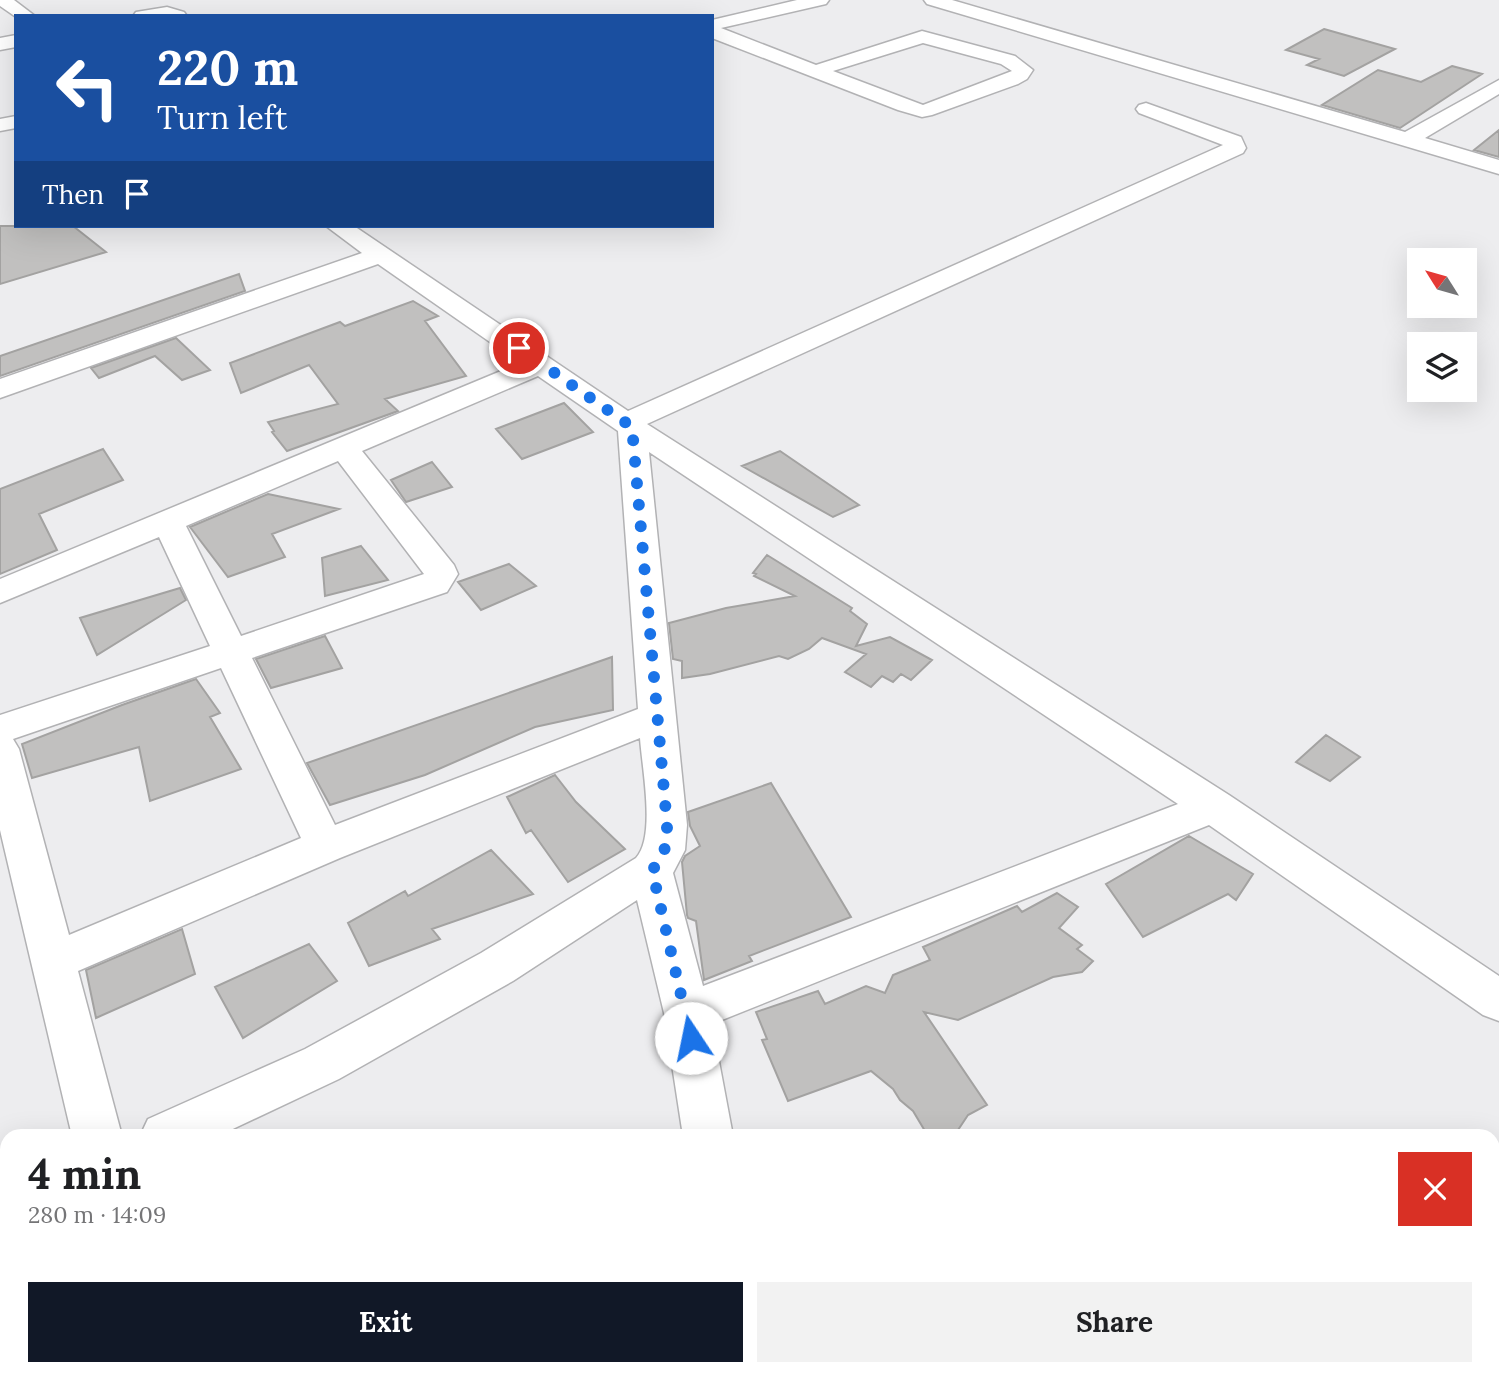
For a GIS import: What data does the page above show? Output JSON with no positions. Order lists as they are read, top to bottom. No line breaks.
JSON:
{"north":"top left","page":{"turn":["220 m","Turn left"],"then":"Then","heading":["4 min","280 m · 14:09"],"buttons":["Exit","Share"]}}
